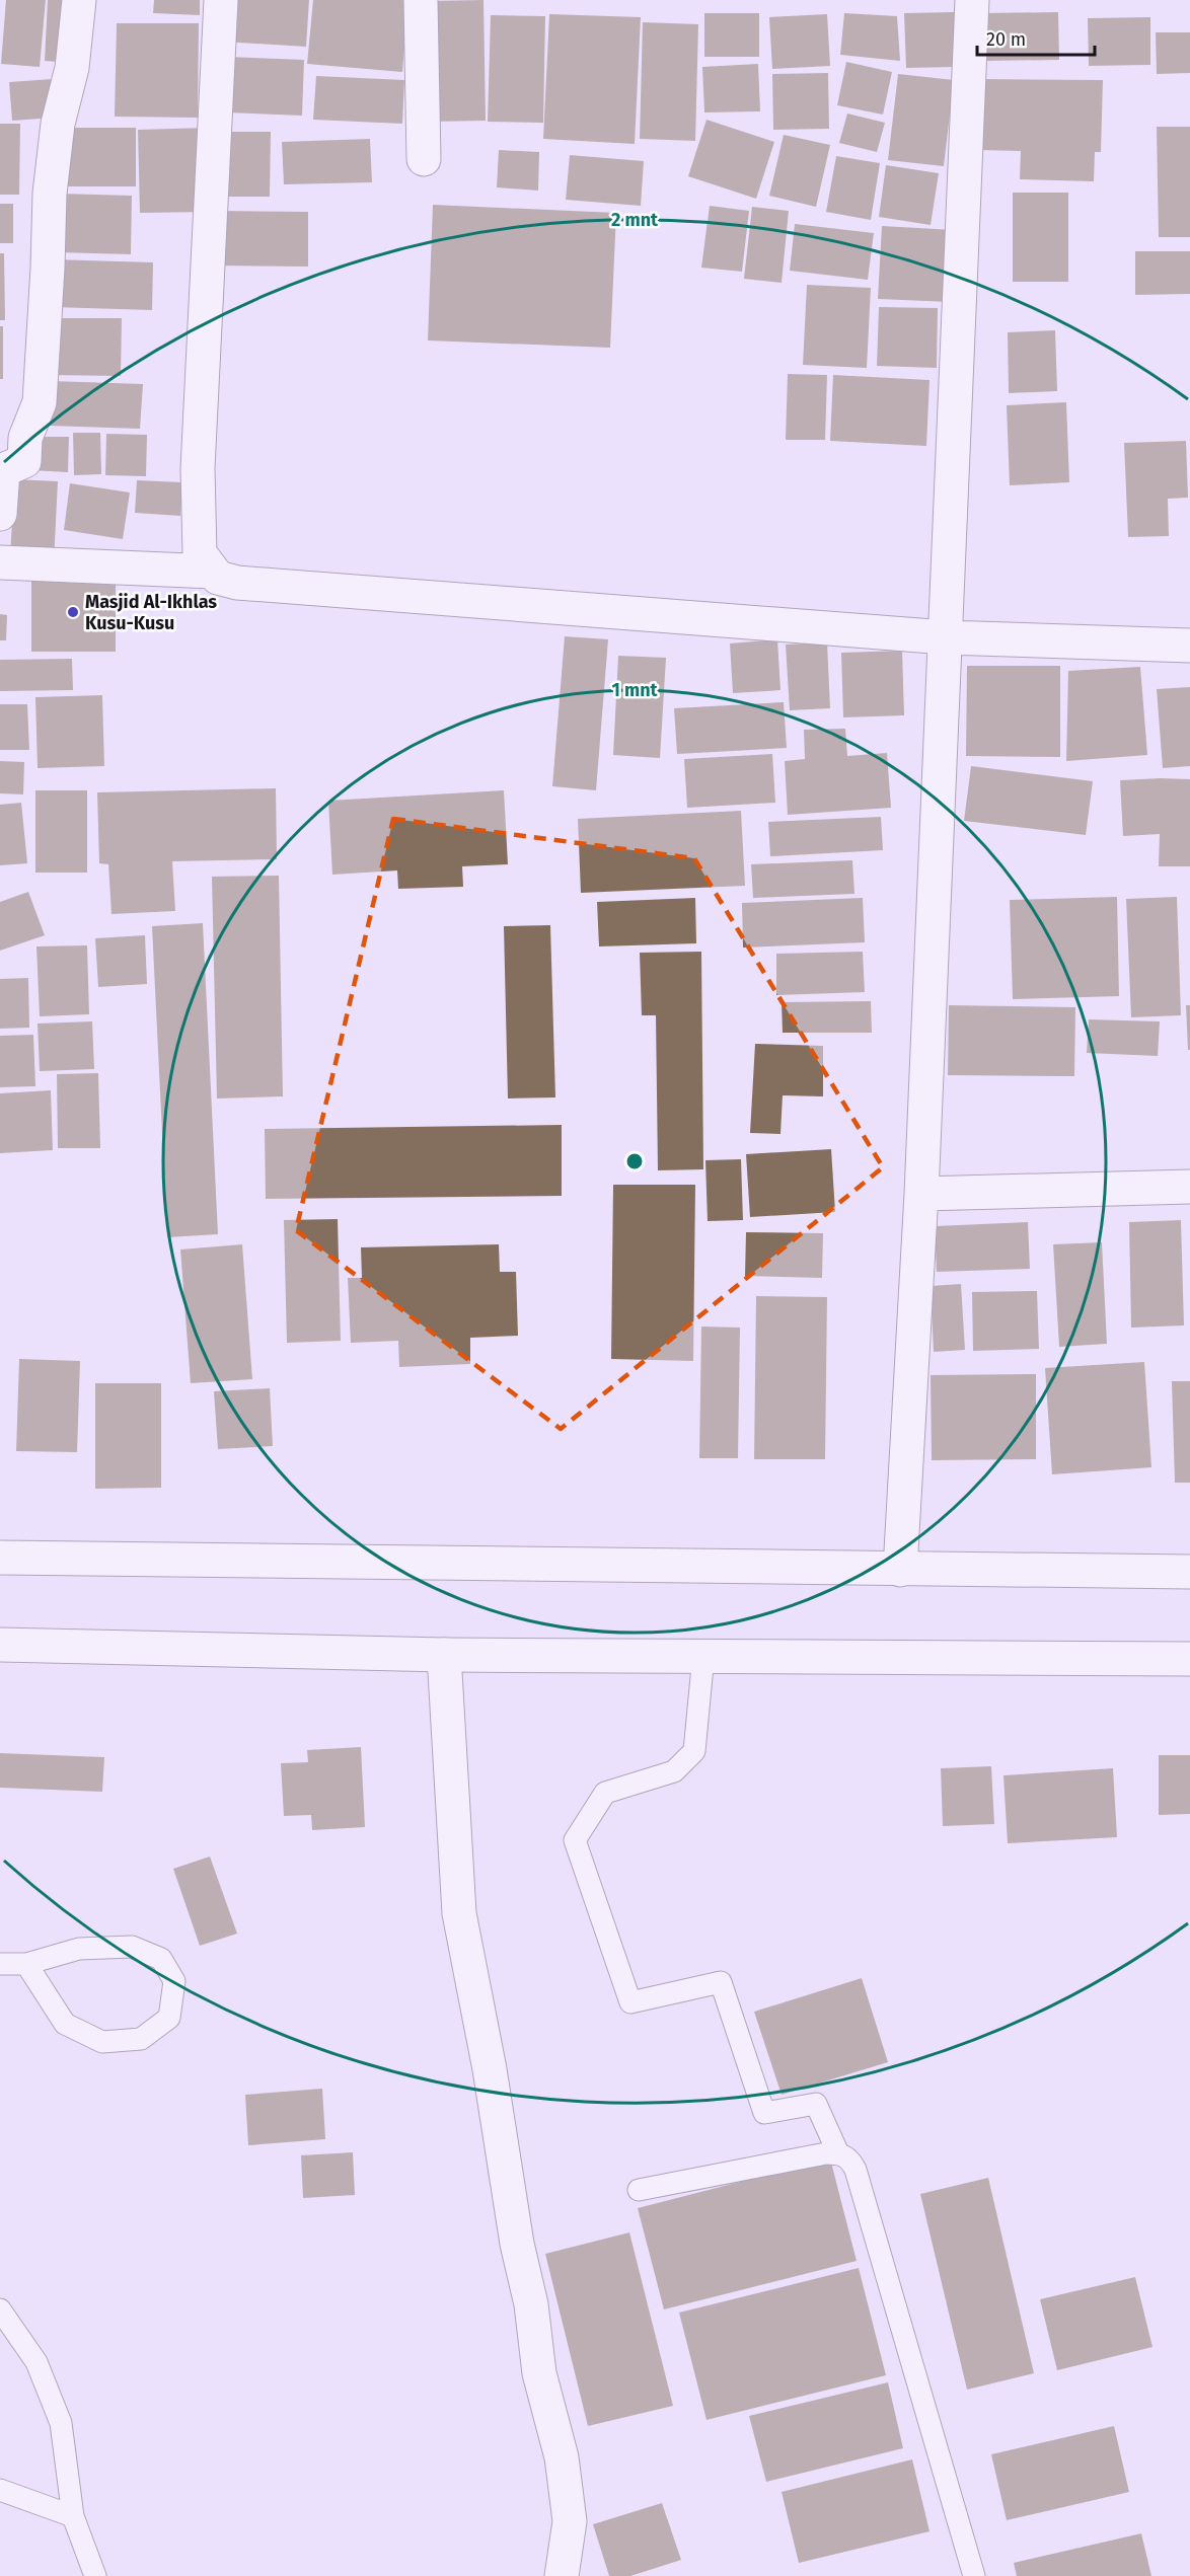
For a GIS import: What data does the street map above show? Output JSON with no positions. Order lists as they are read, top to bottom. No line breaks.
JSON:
{"places":["Masjid Al-Ikhlas Kusu-Kusu"],"scale_bar":"20 m","rings":["2 mnt","1 mnt"]}
